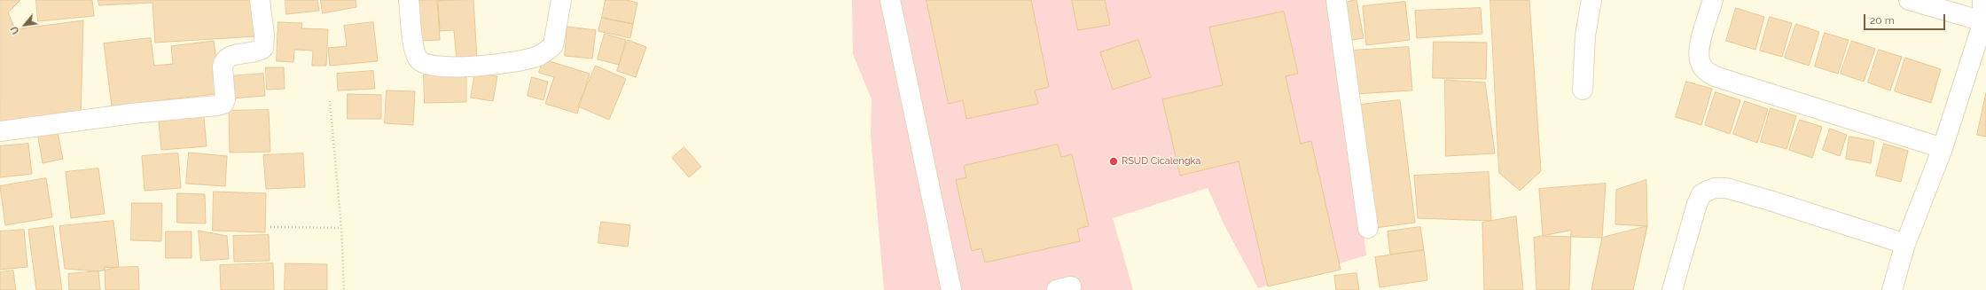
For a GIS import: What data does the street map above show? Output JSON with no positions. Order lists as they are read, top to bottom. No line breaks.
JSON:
{"places":["RSUD Cicalengka"],"scale_bar":"20 m","north":"bottom left"}
